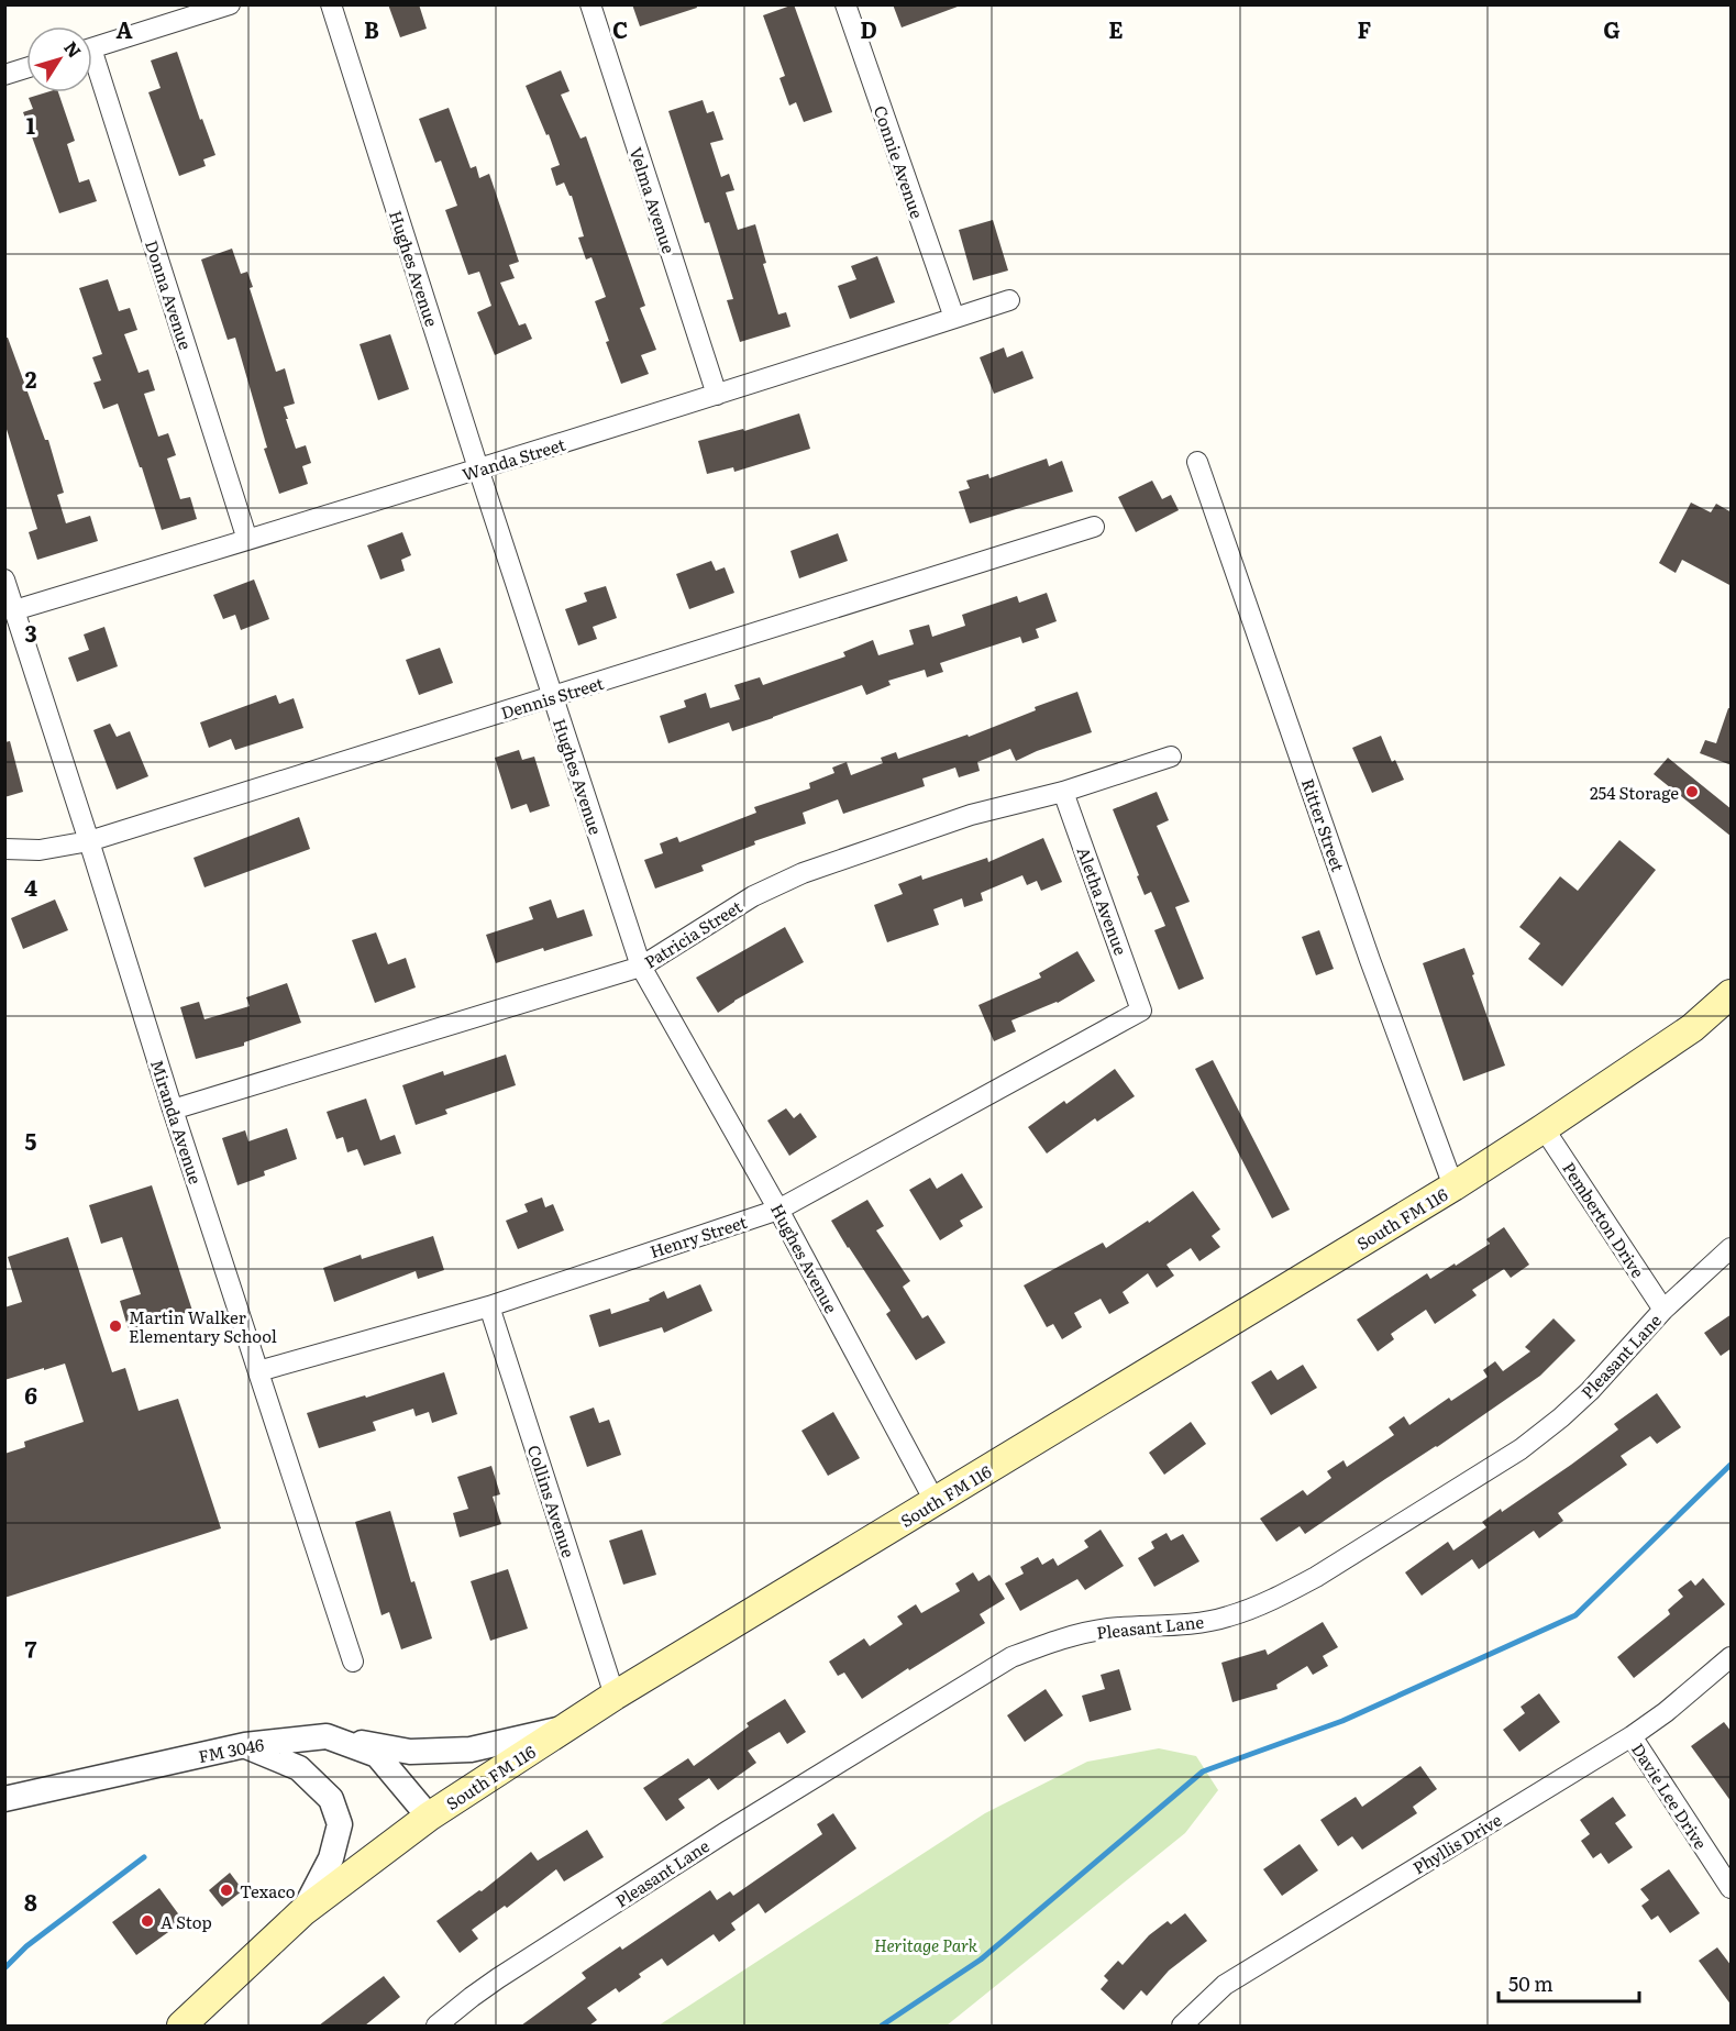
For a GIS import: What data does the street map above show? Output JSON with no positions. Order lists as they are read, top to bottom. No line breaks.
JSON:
{"streets":{"main road":["South FM 116"],"street":["Connie Avenue","Velma Avenue","Hughes Avenue","Donna Avenue","Wanda Street","Dennis Street","Ritter Street","Aletha Avenue","Patricia Street","Miranda Avenue","Pemberton Drive","Henry Street","Pleasant Lane","Collins Avenue","FM 3046","Davie Lee Drive","Phyllis Drive"]},"crossings":[["Connie Avenue","Wanda Street"],["Velma Avenue","Wanda Street"],["Hughes Avenue","Wanda Street"],["Hughes Avenue","Dennis Street"],["Hughes Avenue","Patricia Street"],["Hughes Avenue","South FM 116"],["Hughes Avenue","Henry Street"],["Donna Avenue","Wanda Street"],["Wanda Street","Miranda Avenue"],["Dennis Street","Miranda Avenue"],["Ritter Street","South FM 116"],["Aletha Avenue","Patricia Street"],["Aletha Avenue","Henry Street"],["Patricia Street","Miranda Avenue"],["Miranda Avenue","Henry Street"],["South FM 116","Pemberton Drive"],["South FM 116","Collins Avenue"],["South FM 116","FM 3046"],["Pemberton Drive","Pleasant Lane"],["Henry Street","Collins Avenue"],["Davie Lee Drive","Phyllis Drive"]],"parks":["Heritage Park"],"places":["254 Storage","Martin Walker Elementary School","Texaco","A Stop"],"scale_bar":"50 m","north":"top right","grid":{"columns":["A","B","C","D","E","F","G"],"rows":["1","2","3","4","5","6","7","8"]}}
